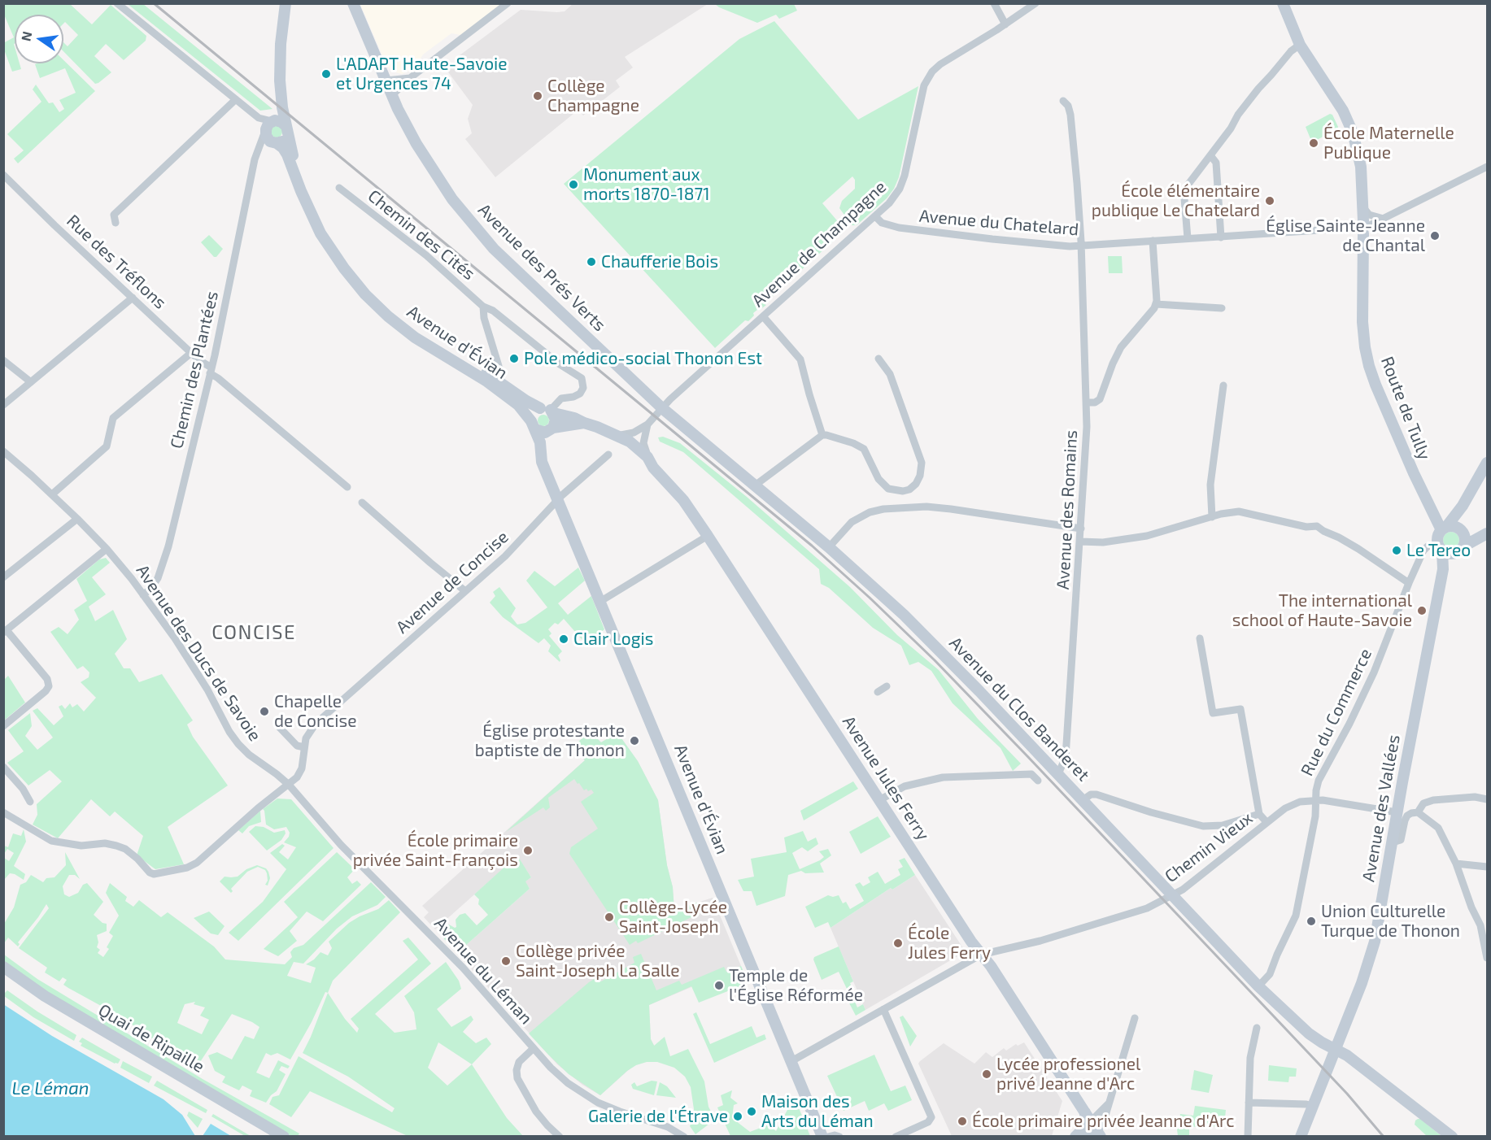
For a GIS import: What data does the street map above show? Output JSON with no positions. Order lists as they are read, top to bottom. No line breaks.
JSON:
{"streets":{"street":["Avenue du Chatelard","Chemin des Cités","Avenue de Champagne","Rue des Tréflons","Avenue des Prés Verts","Avenue d'Évian","Chemin des Plantées","Route de Tully","Avenue des Romains","Avenue de Concise","Avenue des Ducs de Savoie","Avenue du Clos Banderet","Rue du Commerce","Avenue Jules Ferry","Avenue des Vallées","Chemin Vieux","Avenue du Léman","Quai de Ripaille"]},"crossings":[["Avenue du Chatelard","Avenue de Champagne"],["Avenue du Chatelard","Route de Tully"],["Avenue du Chatelard","Avenue des Romains"],["Chemin des Cités","Avenue d'Évian"],["Chemin des Cités","Avenue Jules Ferry"],["Avenue de Champagne","Avenue des Prés Verts"],["Avenue de Champagne","Avenue du Clos Banderet"],["Avenue de Champagne","Avenue Jules Ferry"],["Rue des Tréflons","Chemin des Plantées"],["Avenue des Prés Verts","Avenue du Clos Banderet"],["Avenue d'Évian","Chemin des Plantées"],["Avenue d'Évian","Avenue de Concise"],["Avenue d'Évian","Avenue Jules Ferry"],["Avenue d'Évian","Chemin Vieux"],["Chemin des Plantées","Avenue des Ducs de Savoie"],["Route de Tully","Rue du Commerce"],["Route de Tully","Avenue des Vallées"],["Avenue des Romains","Avenue du Clos Banderet"],["Avenue des Ducs de Savoie","Avenue du Léman"],["Avenue du Clos Banderet","Rue du Commerce"],["Avenue du Clos Banderet","Avenue des Vallées"],["Avenue du Clos Banderet","Chemin Vieux"],["Rue du Commerce","Avenue des Vallées"],["Rue du Commerce","Chemin Vieux"],["Avenue Jules Ferry","Chemin Vieux"],["Avenue des Vallées","Chemin Vieux"]],"districts":["CONCISE"],"water":["Le Léman"],"places":["L'ADAPT Haute-Savoie et Urgences 74","Collège Champagne","École Maternelle Publique","Monument aux morts 1870-1871","École élémentaire publique Le Chatelard","Église Sainte-Jeanne de Chantal","Chaufferie Bois","Pole médico-social Thonon Est","Le Tereo","The international school of Haute-Savoie","Clair Logis","Chapelle de Concise","Église protestante baptiste de Thonon","École primaire privée Saint-François","Collège-Lycée Saint-Joseph","Union Culturelle Turque de Thonon","École Jules Ferry","Collège privée Saint-Joseph La Salle","Temple de l'Église Réformée","Lycée professionel privé Jeanne d'Arc","Maison des Arts du Léman","Galerie de l'Étrave","École primaire privée Jeanne d'Arc"],"north":"left"}
